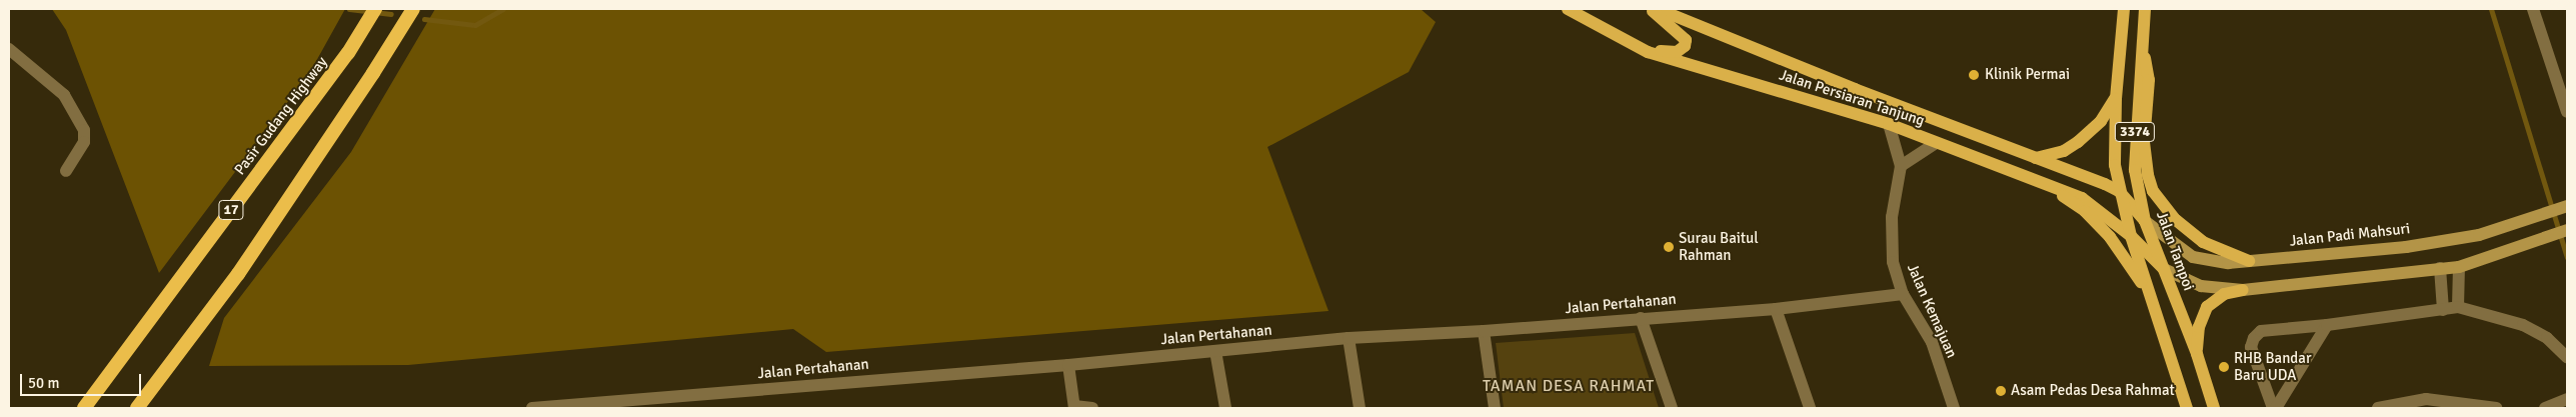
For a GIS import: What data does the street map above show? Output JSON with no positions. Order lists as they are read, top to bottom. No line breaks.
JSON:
{"streets":{"highway":["Pasir Gudang Highway","17"],"main road":["Jalan Persiaran Tanjung","3374","Jalan Padi Mahsuri","Jalan Tampoi"],"street":["Jalan Pertahanan","Jalan Kemajuan"]},"crossings":[["Jalan Persiaran Tanjung","3374"],["Jalan Persiaran Tanjung","Jalan Padi Mahsuri"],["Jalan Persiaran Tanjung","Jalan Tampoi"],["Jalan Persiaran Tanjung","Jalan Kemajuan"],["Jalan Padi Mahsuri","Jalan Tampoi"],["Jalan Pertahanan","Jalan Kemajuan"]],"districts":["TAMAN DESA RAHMAT"],"places":["Klinik Permai","Surau Baitul Rahman","RHB Bandar Baru UDA","Asam Pedas Desa Rahmat"],"scale_bar":"50 m"}
